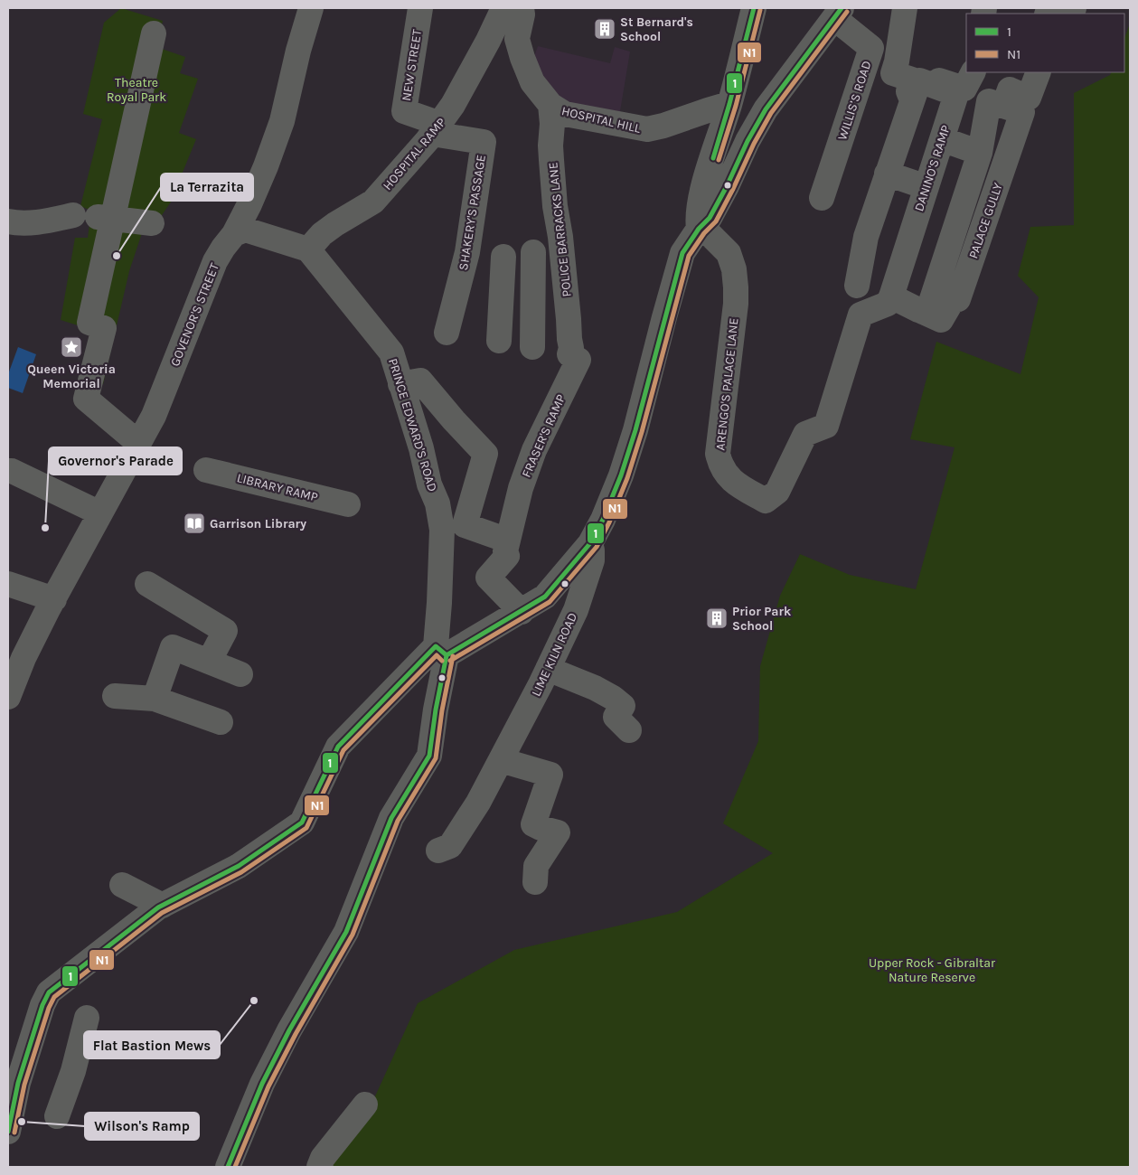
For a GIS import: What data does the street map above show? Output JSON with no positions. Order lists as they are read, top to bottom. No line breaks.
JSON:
{"streets":{"street":["NEW STREET","WILLIS’S ROAD","HOSPITAL HILL","HOSPITAL RAMP","DANINO'S RAMP","SHAKERY'S PASSAGE","PALACE GULLY","POLICE BARRACKS LANE","GOVENOR'S STREET","ARENGO'S PALACE LANE","PRINCE EDWARD'S ROAD","FRASER'S RAMP","LIBRARY RAMP","LIME KILN ROAD"]},"crossings":[["NEW STREET","HOSPITAL RAMP"],["NEW STREET","SHAKERY'S PASSAGE"],["WILLIS’S ROAD","ARENGO'S PALACE LANE"],["WILLIS’S ROAD","PRINCE EDWARD'S ROAD"],["WILLIS’S ROAD","FRASER'S RAMP"],["WILLIS’S ROAD","LIME KILN ROAD"],["HOSPITAL HILL","POLICE BARRACKS LANE"],["HOSPITAL RAMP","SHAKERY'S PASSAGE"],["HOSPITAL RAMP","PRINCE EDWARD'S ROAD"],["DANINO'S RAMP","PALACE GULLY"],["DANINO'S RAMP","ARENGO'S PALACE LANE"],["PALACE GULLY","ARENGO'S PALACE LANE"],["POLICE BARRACKS LANE","FRASER'S RAMP"]],"parks":["Theatre Royal Park","Upper Rock - Gibraltar Nature Reserve"],"places":{"building":["St Bernard's School","Prior Park School"],"other":["La Terrazita","Governor's Parade","Flat Bastion Mews","Wilson's Ramp"],"place":["Queen Victoria Memorial"],"library":["Garrison Library"]},"lines":["transit line 1","transit line N1"],"legend":["1","N1"]}
